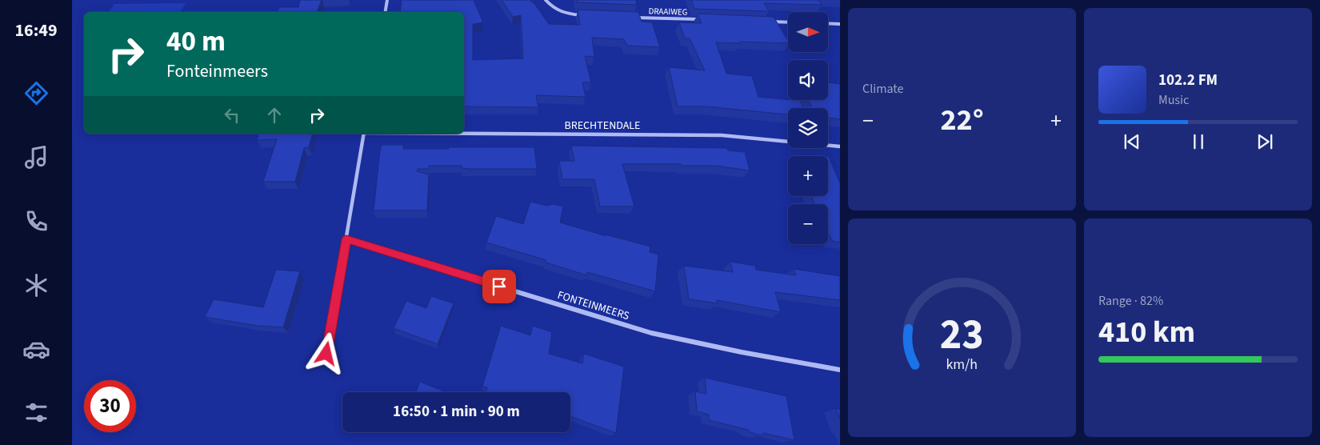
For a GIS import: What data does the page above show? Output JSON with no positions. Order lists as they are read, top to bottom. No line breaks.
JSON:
{"streets":{"street":["DRAAIWEG","BRECHTENDALE","FONTEINMEERS"]},"north":"right","page":{"tabs":"16:49","tile":["Climate",["Range · 82%","410 km"]],"map_buttons":["+","−"],"turn":["40 m","Fonteinmeers"],"song":["102.2 FM","Music"],"heat":["−","22°","+"],"limit":"30","trip":"16:50 · 1 min · 90 m","gauge":["23","km/h"]}}
